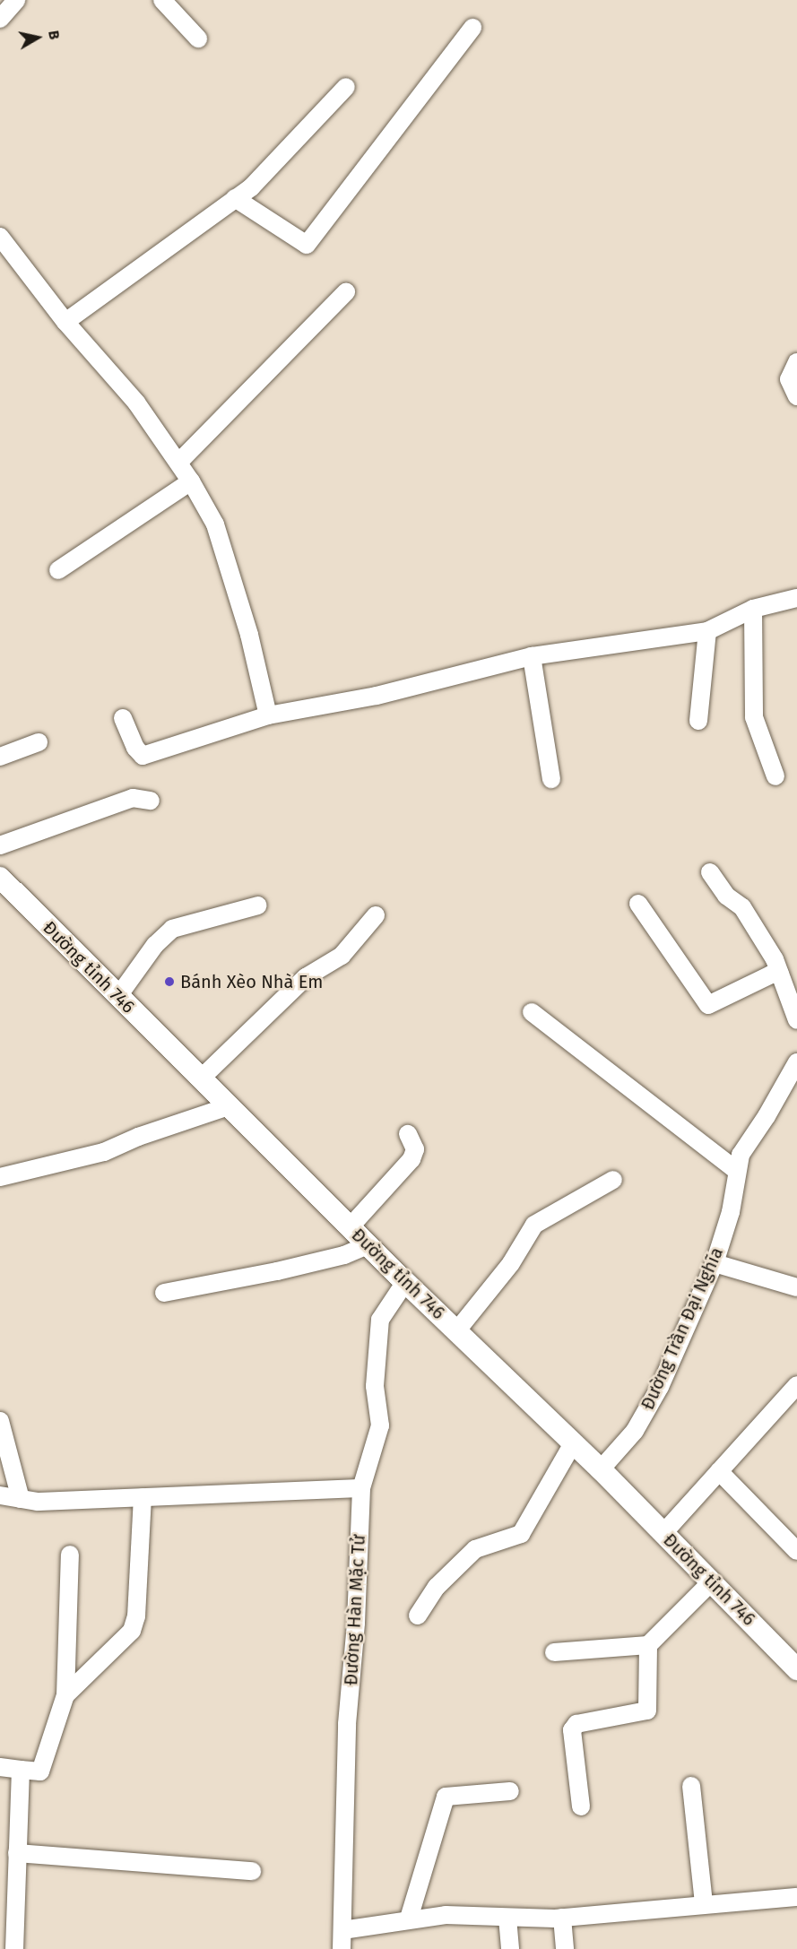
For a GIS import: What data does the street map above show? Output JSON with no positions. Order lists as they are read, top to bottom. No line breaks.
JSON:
{"streets":{"main road":["Đường tỉnh 746"],"street":["Đường Trần Đại Nghĩa","Đường Hàn Mặc Tử"]},"crossings":[["Đường tỉnh 746","Đường Trần Đại Nghĩa"],["Đường tỉnh 746","Đường Hàn Mặc Tử"]],"places":["Bánh Xèo Nhà Em"],"north":"right"}
